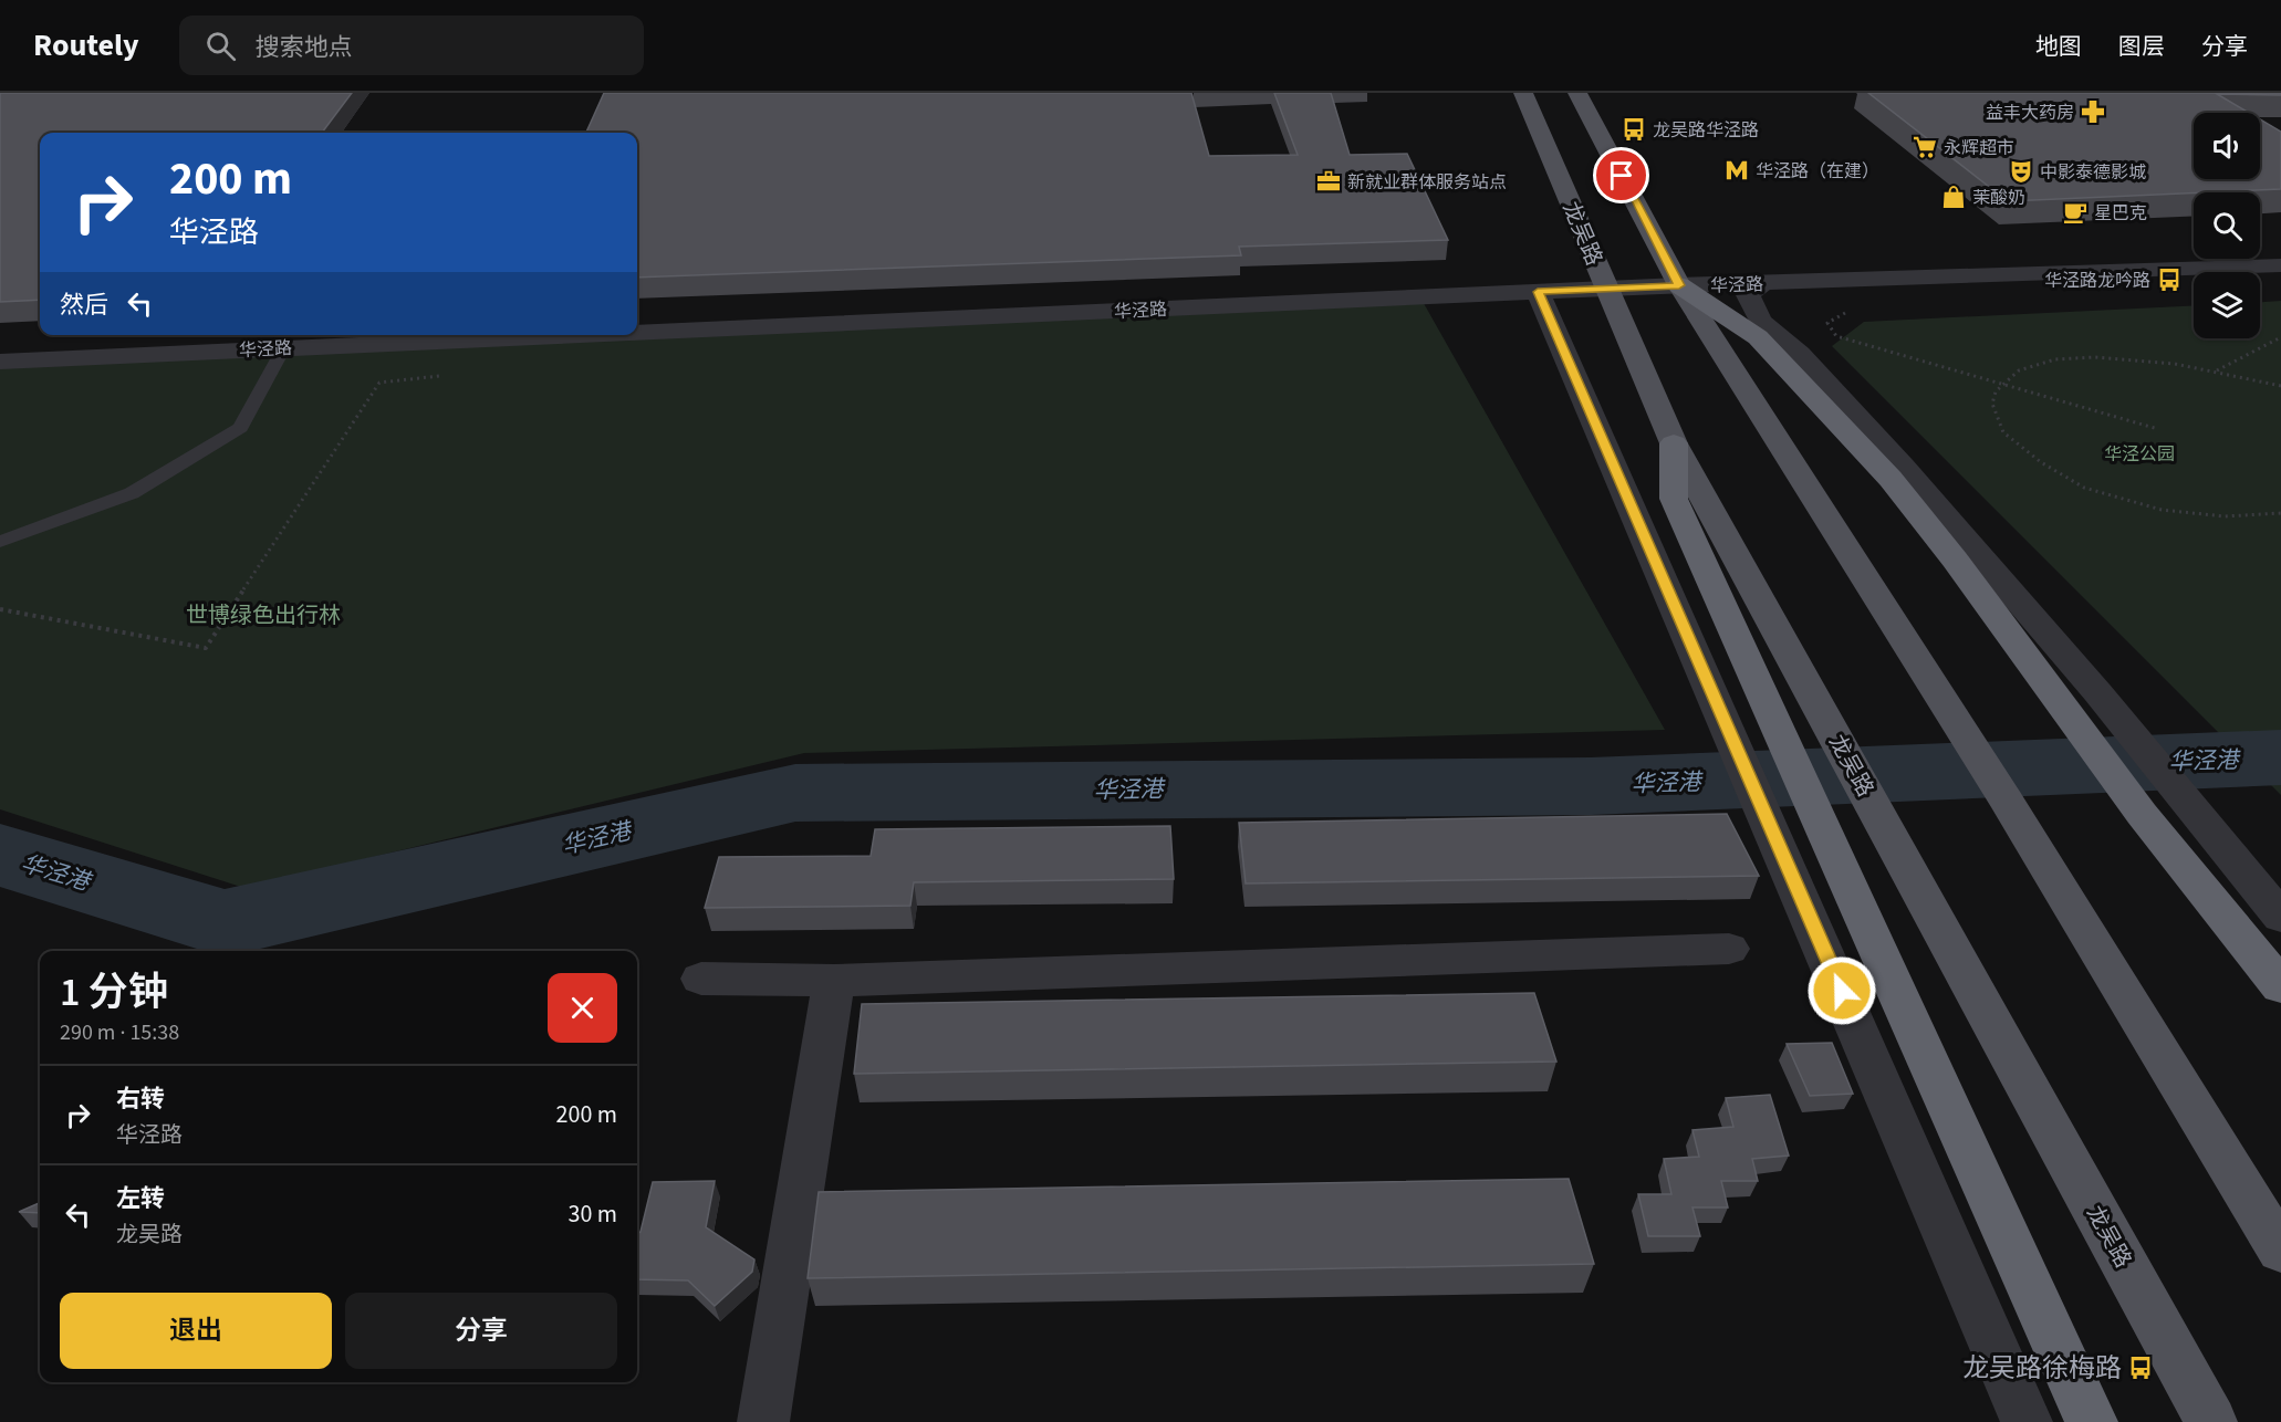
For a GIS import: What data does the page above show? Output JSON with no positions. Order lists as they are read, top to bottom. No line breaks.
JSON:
{"streets":{"main road":["龙吴路"],"street":["华泾路"]},"crossings":[["龙吴路","华泾路"]],"water":["华泾港"],"parks":["华泾公园","世博绿色出行林"],"places":{"pharmacy":["益丰大药房"],"bus stop":["龙吴路华泾路","华泾路龙吟路","龙吴路徐梅路"],"supermarket":["永辉超市"],"metro station":["华泾路（在建）"],"theatre":["中影泰德影城"],"office":["新就业群体服务站点"],"shop":["茉酸奶"],"cafe":["星巴克"]},"page":{"header":"Routely","search":"搜索地点","nav":["地图","图层","分享"],"turn":["200 m","华泾路"],"then":"然后","heading":["1 分钟","290 m · 15:38"],"list":[{"name":"右转","note":"华泾路","value":"200 m"},{"name":"左转","note":"龙吴路","value":"30 m"}],"buttons":["退出","分享"]}}
